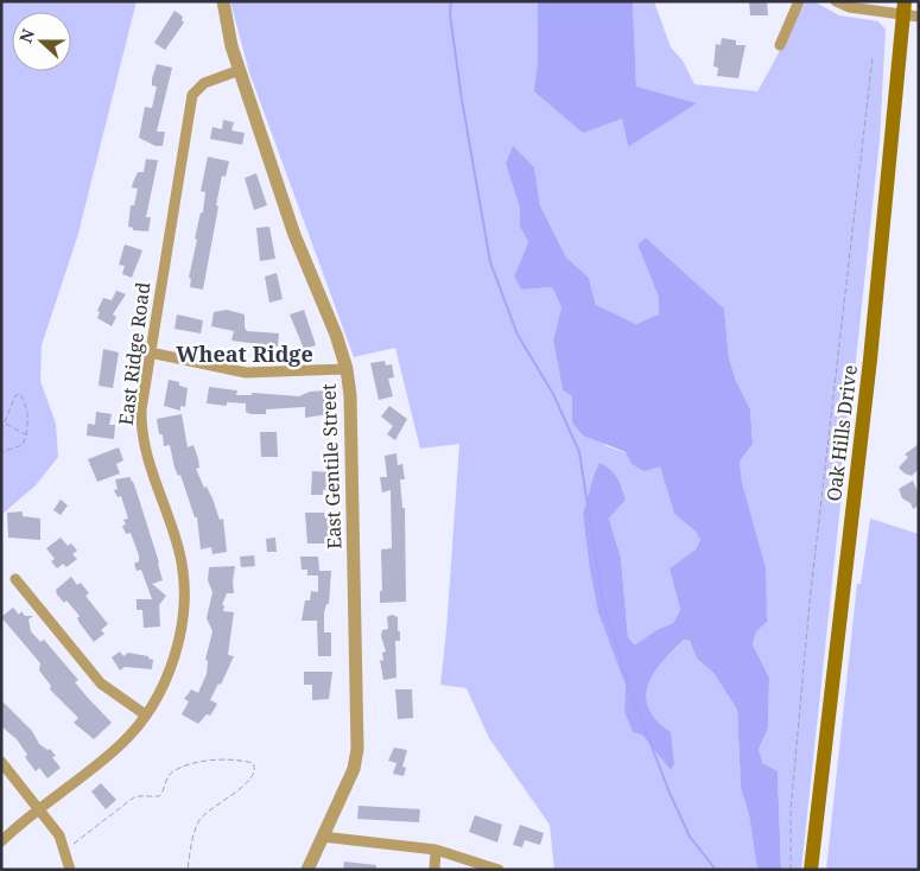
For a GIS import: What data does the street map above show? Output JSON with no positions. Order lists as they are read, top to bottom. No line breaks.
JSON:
{"streets":{"main road":["Oak Hills Drive"],"street":["East Ridge Road","East Gentile Street"]},"crossings":[["East Ridge Road","East Gentile Street"]],"districts":["Wheat Ridge"],"north":"left"}
